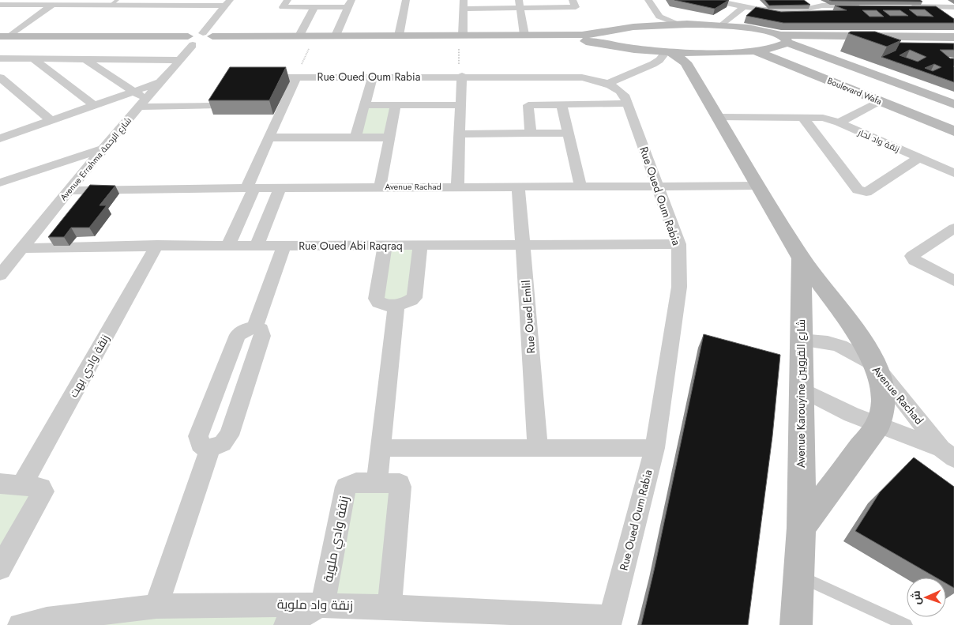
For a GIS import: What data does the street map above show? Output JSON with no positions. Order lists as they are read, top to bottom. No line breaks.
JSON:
{"streets":{"street":["Rue Oued Oum Rabia","Boulevard Wafa","زنقة واد لحار","Avenue Errahma شارع الرحمة","Avenue Rachad","Rue Oued Abi Raqraq","Rue Oued Emlil","زنقة وادي بهت","Avenue Karouyine شارع القرويين","زنقة وادي ملوية","زنقة واد ملوية"]},"crossings":[["Rue Oued Oum Rabia","Avenue Rachad"],["Rue Oued Oum Rabia","Rue Oued Abi Raqraq"],["Rue Oued Oum Rabia","زنقة واد ملوية"],["Avenue Errahma شارع الرحمة","Avenue Rachad"],["Avenue Errahma شارع الرحمة","Rue Oued Abi Raqraq"],["Avenue Rachad","Rue Oued Emlil"],["Avenue Rachad","Avenue Karouyine شارع القرويين"],["Rue Oued Abi Raqraq","Rue Oued Emlil"],["Rue Oued Abi Raqraq","زنقة وادي بهت"],["زنقة وادي ملوية","زنقة واد ملوية"]],"north":"left"}
